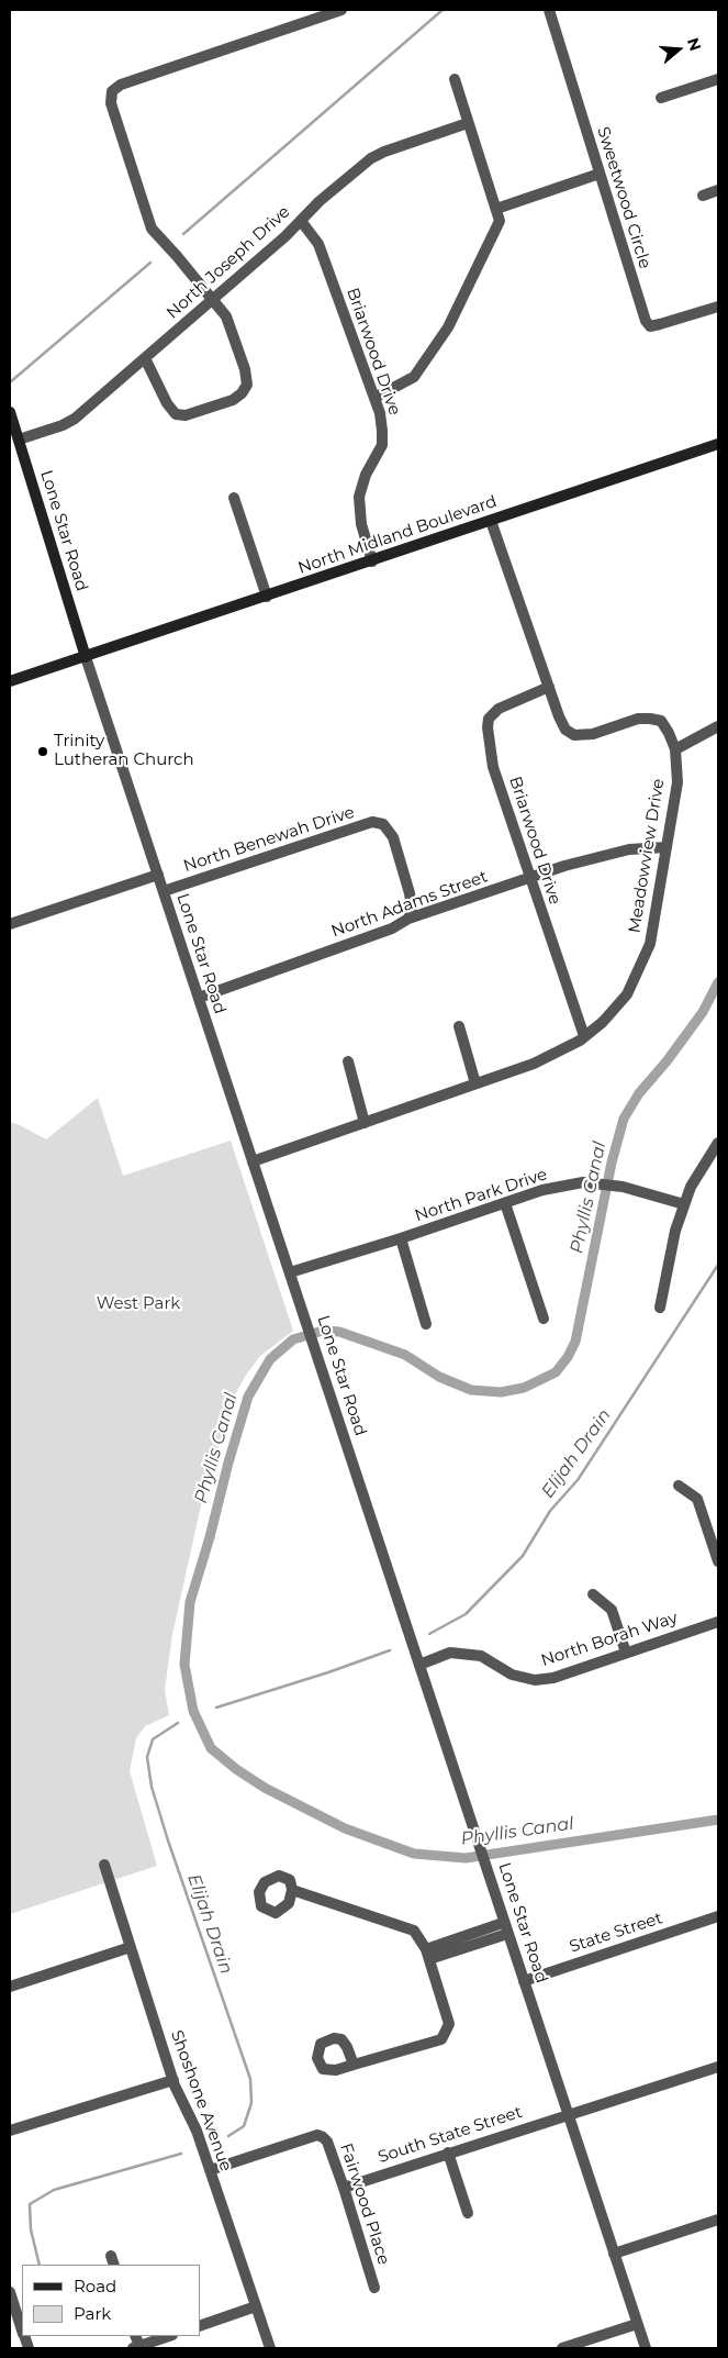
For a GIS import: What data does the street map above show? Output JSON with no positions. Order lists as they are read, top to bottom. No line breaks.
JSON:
{"streets":{"main road":["Lone Star Road","North Midland Boulevard"],"street":["Sweetwood Circle","North Joseph Drive","Briarwood Drive","North Benewah Drive","Meadowview Drive","North Adams Street","North Park Drive","North Borah Way","State Street","Shoshone Avenue","South State Street","Fairwood Place"]},"crossings":[["North Joseph Drive","Briarwood Drive"],["North Joseph Drive","Lone Star Road"],["Briarwood Drive","North Midland Boulevard"],["Briarwood Drive","Meadowview Drive"],["Briarwood Drive","North Adams Street"],["Lone Star Road","North Midland Boulevard"],["Lone Star Road","North Benewah Drive"],["Lone Star Road","Meadowview Drive"],["Lone Star Road","North Adams Street"],["Lone Star Road","North Park Drive"],["Lone Star Road","North Borah Way"],["Lone Star Road","State Street"],["Lone Star Road","South State Street"],["North Benewah Drive","North Adams Street"],["Meadowview Drive","North Adams Street"],["Shoshone Avenue","Fairwood Place"],["South State Street","Fairwood Place"]],"water":["Phyllis Canal","Elijah Drain"],"parks":["West Park"],"places":["Trinity Lutheran Church"],"legend":["Road","Park"],"north":"right"}
